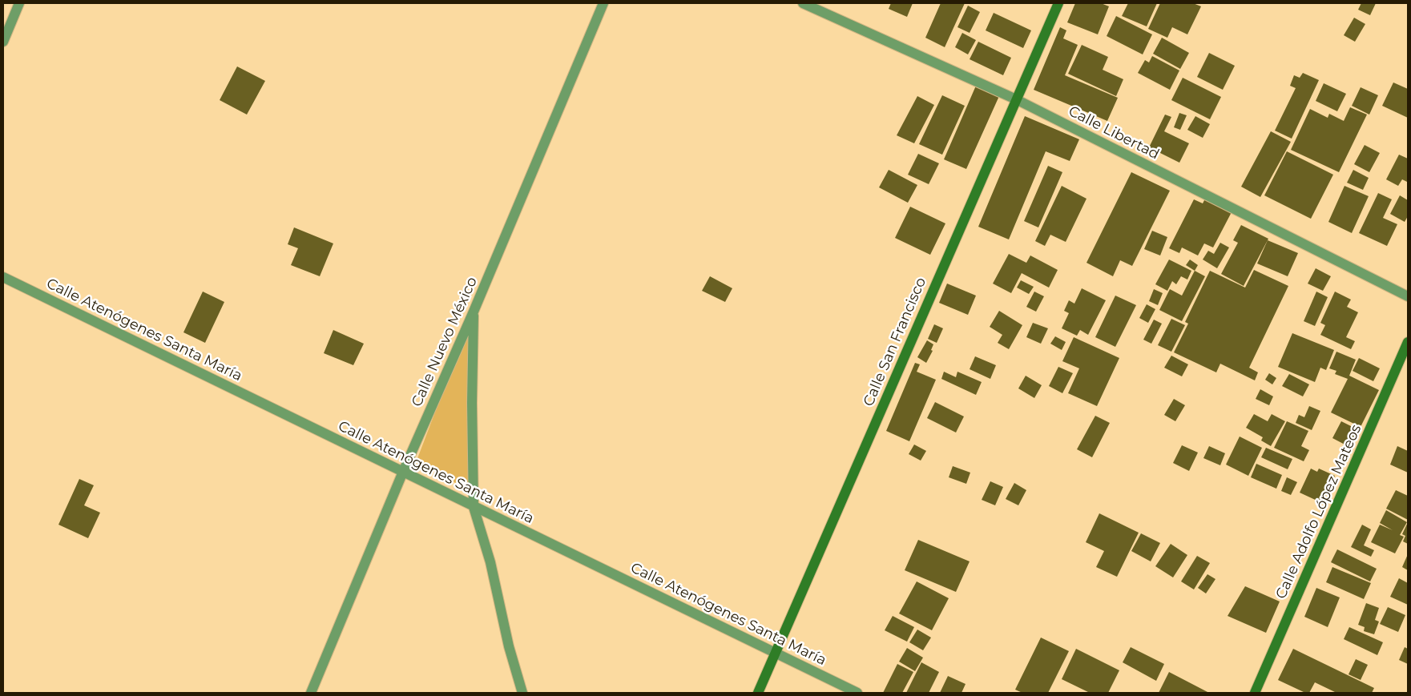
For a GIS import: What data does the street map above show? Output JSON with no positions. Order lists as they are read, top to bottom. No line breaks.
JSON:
{"streets":{"street":["Calle Libertad","Calle Atenógenes Santa María","Calle Nuevo México","Calle San Francisco","Calle Adolfo López Mateos"]},"crossings":[["Calle Libertad","Calle San Francisco"],["Calle Atenógenes Santa María","Calle Nuevo México"],["Calle Atenógenes Santa María","Calle San Francisco"]]}
